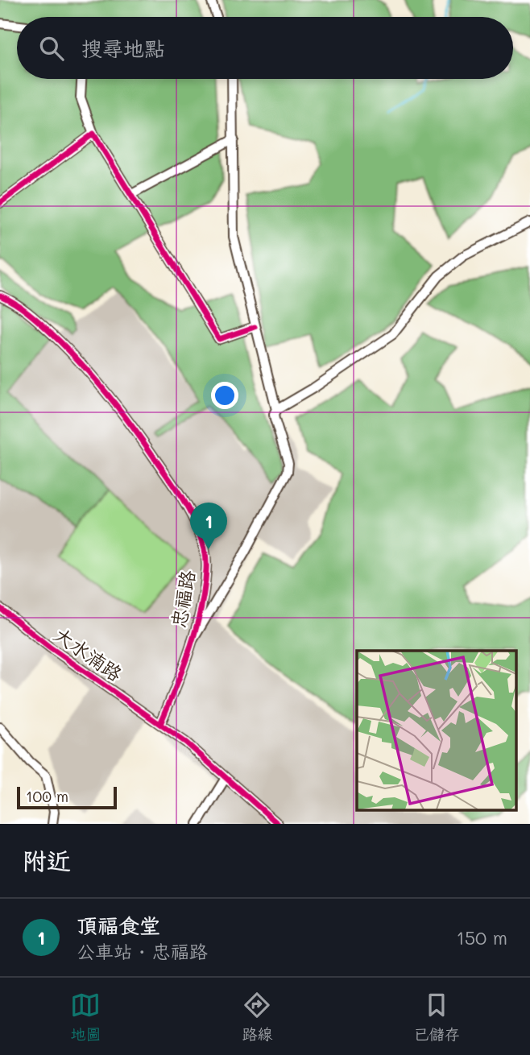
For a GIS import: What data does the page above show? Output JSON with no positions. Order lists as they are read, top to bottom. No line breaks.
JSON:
{"streets":{"street":["忠福路","大水湳路"]},"crossings":[["忠福路","大水湳路"]],"scale_bar":"100 m","page":{"search":"搜尋地點","pins":"1","scale":"100 m","heading":"附近","list":[{"mark":"1","name":"頂福食堂","note":"公車站 · 忠福路","value":"150 m"}],"nav":["地圖","路線","已儲存"]}}
